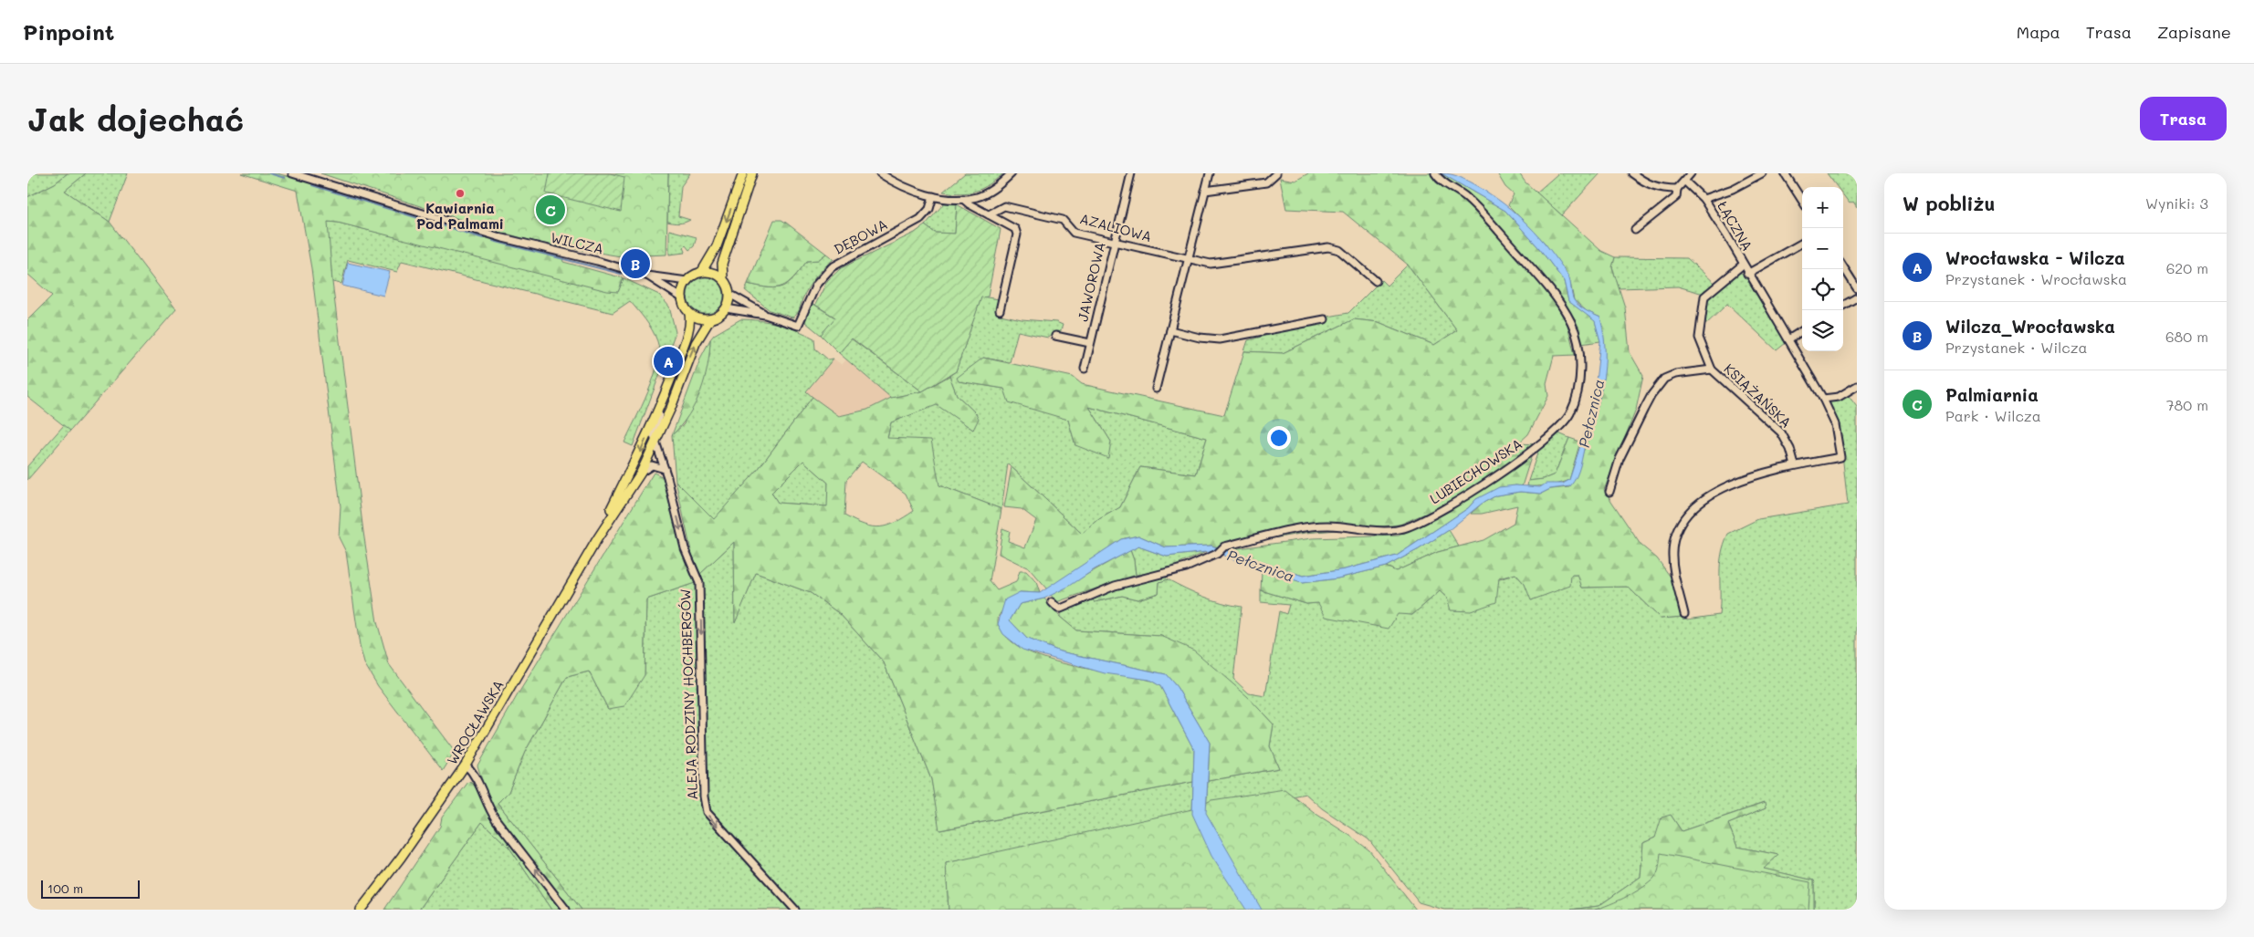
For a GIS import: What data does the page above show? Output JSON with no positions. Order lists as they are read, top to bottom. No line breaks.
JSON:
{"streets":{"main road":["WROCŁAWSKA"],"street":["ŁĄCZNA","AZALIOWA","DĘBOWA","WILCZA","JAWOROWA","KSIĄŻAŃSKA","LUBIECHOWSKA","ALEJA RODZINY HOCHBERGÓW"]},"crossings":[["ŁĄCZNA","KSIĄŻAŃSKA"],["AZALIOWA","JAWOROWA"],["DĘBOWA","WILCZA"],["DĘBOWA","WROCŁAWSKA"],["WILCZA","WROCŁAWSKA"],["ALEJA RODZINY HOCHBERGÓW","WROCŁAWSKA"]],"one_way":["ALEJA RODZINY HOCHBERGÓW"],"water":["Pełcznica"],"places":["Kawiarnia Pod Palmami"],"scale_bar":"100 m","page":{"header":"Pinpoint","nav":["Mapa","Trasa","Zapisane"],"buttons":"Trasa","title":"Jak dojechać","heading":["W pobliżu","Wyniki: 3"],"map_buttons":["+","−"],"pins":["C","B","A"],"list":[{"mark":"A","name":"Wrocławska - Wilcza","note":"Przystanek · Wrocławska","value":"620 m"},{"mark":"B","name":"Wilcza_Wrocławska","note":"Przystanek · Wilcza","value":"680 m"},{"mark":"C","name":"Palmiarnia","note":"Park · Wilcza","value":"780 m"}],"scale":"100 m"}}
